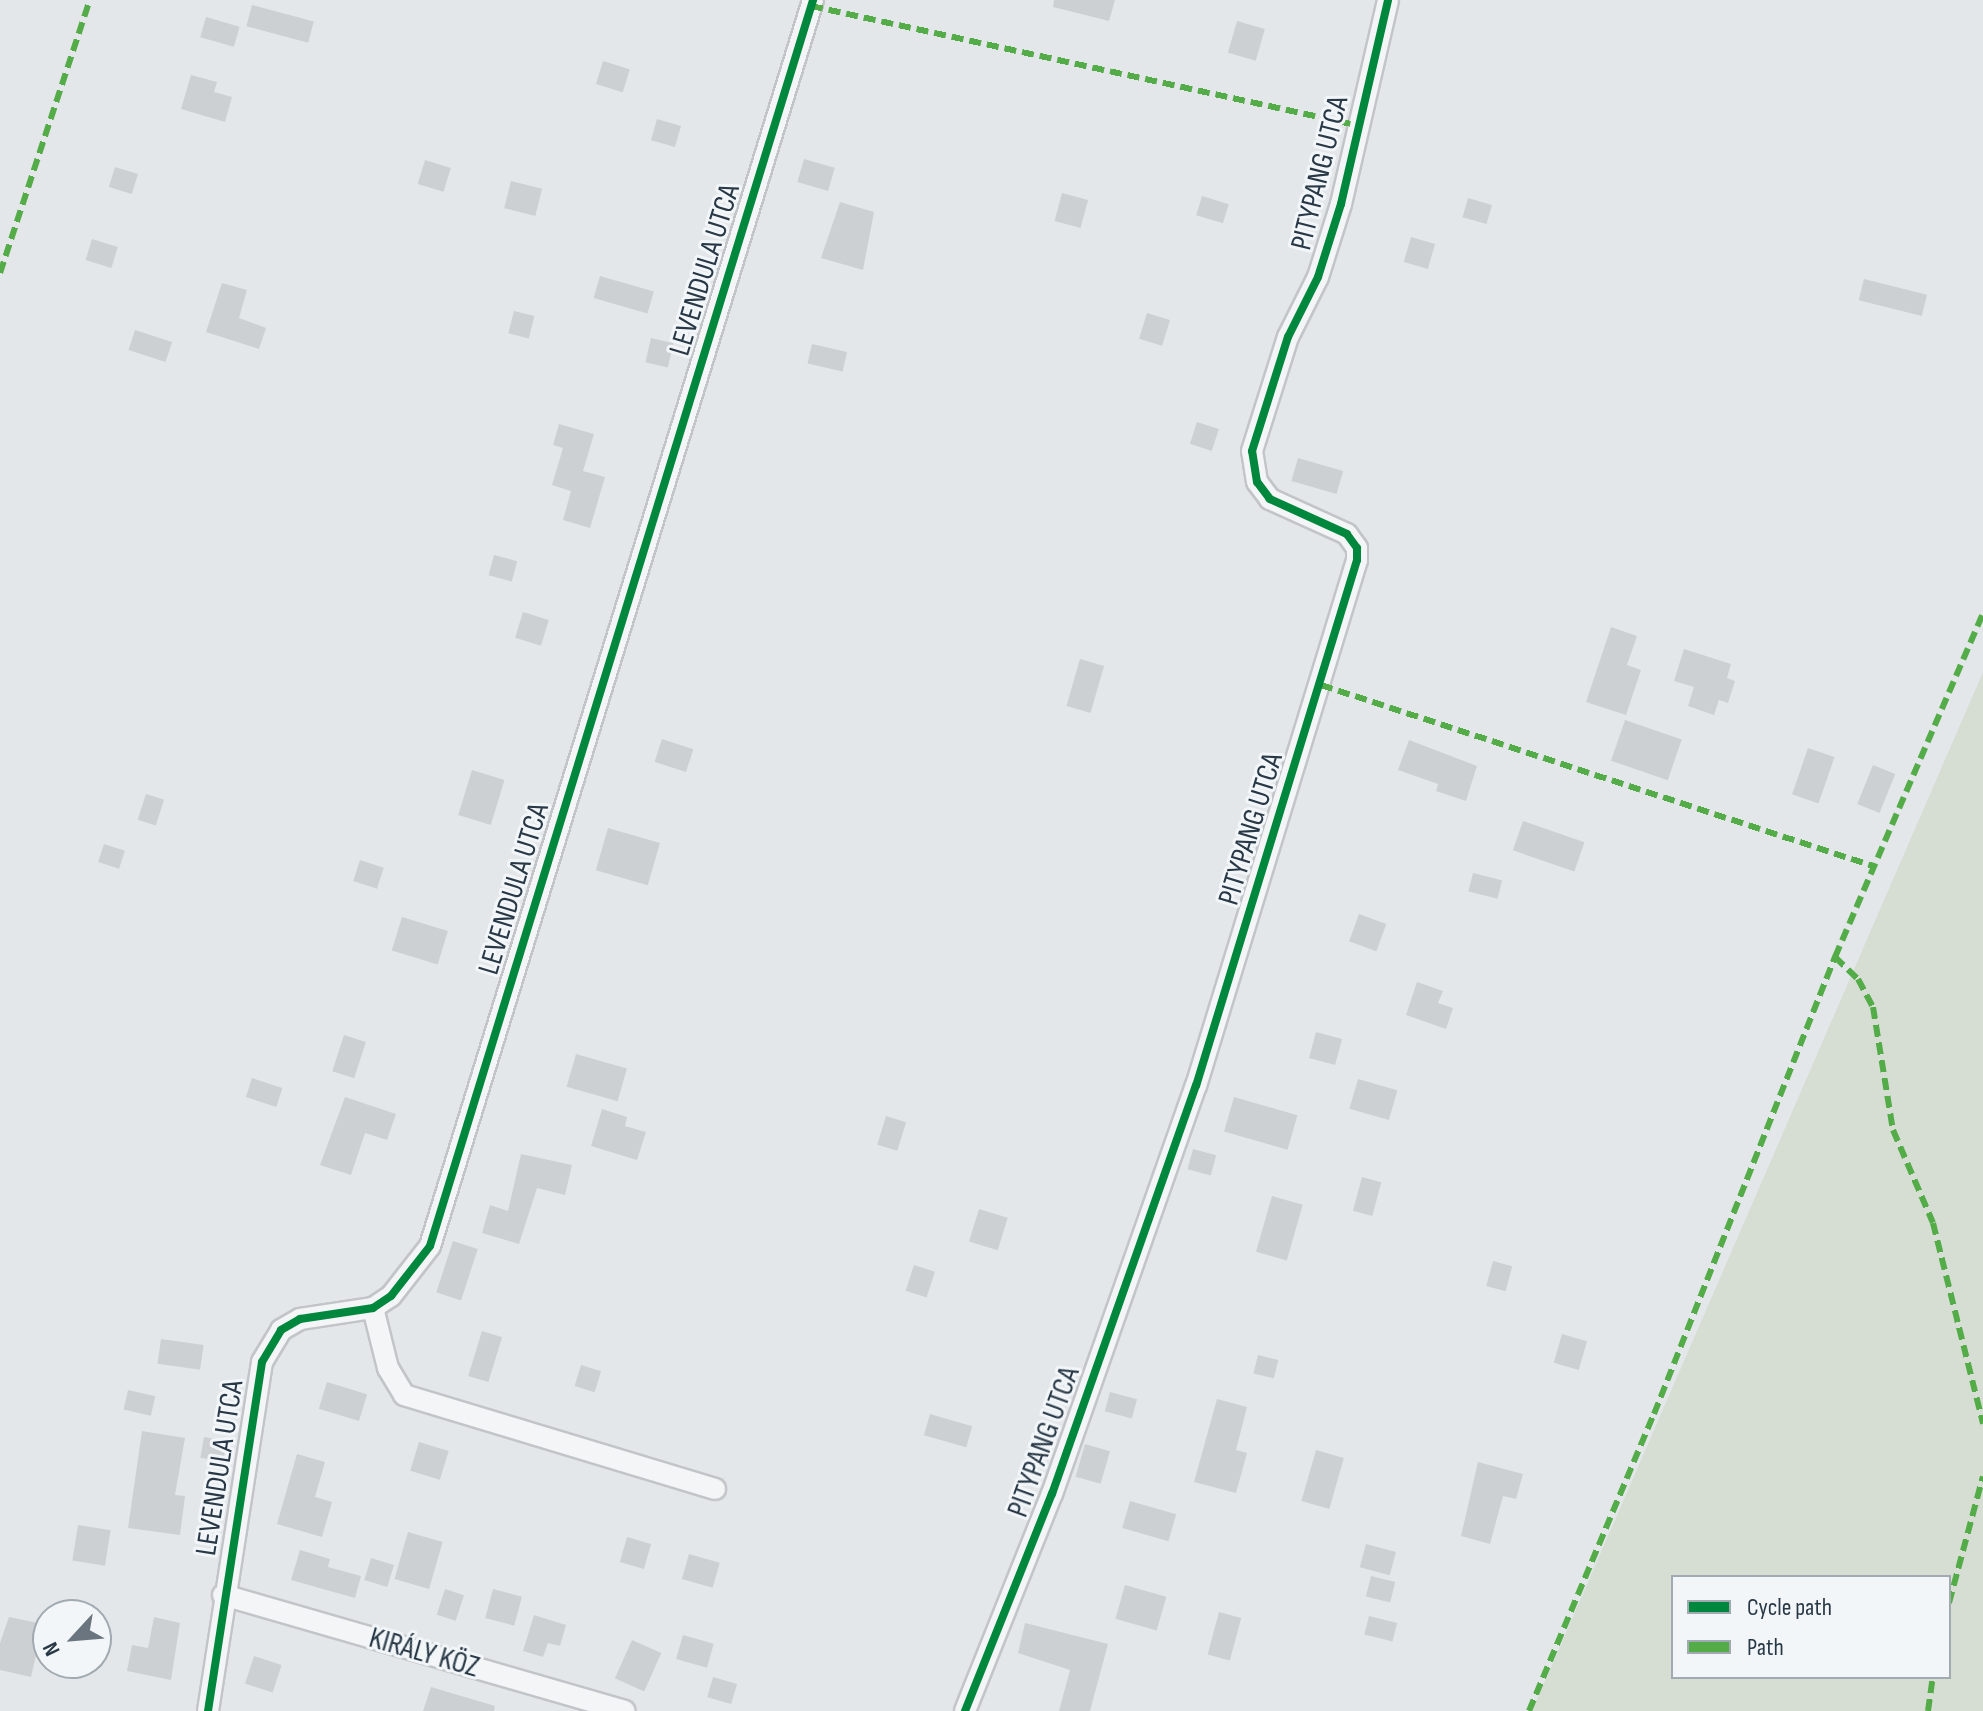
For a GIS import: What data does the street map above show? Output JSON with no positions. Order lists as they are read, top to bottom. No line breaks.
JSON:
{"streets":{"street":["PITYPANG UTCA","LEVENDULA UTCA","KIRÁLY KÖZ"]},"crossings":[["LEVENDULA UTCA","KIRÁLY KÖZ"]],"legend":["Cycle path","Path"],"north":"bottom left"}
